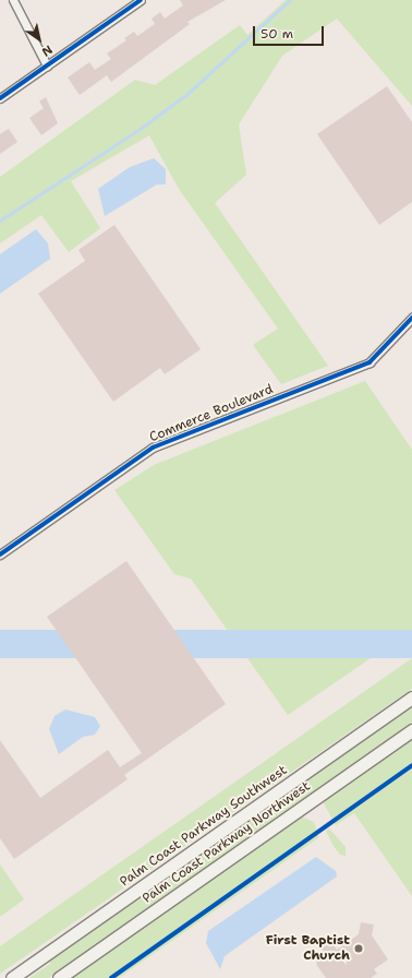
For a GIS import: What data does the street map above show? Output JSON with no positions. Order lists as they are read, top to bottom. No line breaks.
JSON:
{"streets":{"main road":["Palm Coast Parkway Southwest","Palm Coast Parkway Northwest"],"street":["Commerce Boulevard"]},"places":["First Baptist Church"],"scale_bar":"50 m","north":"bottom right"}
